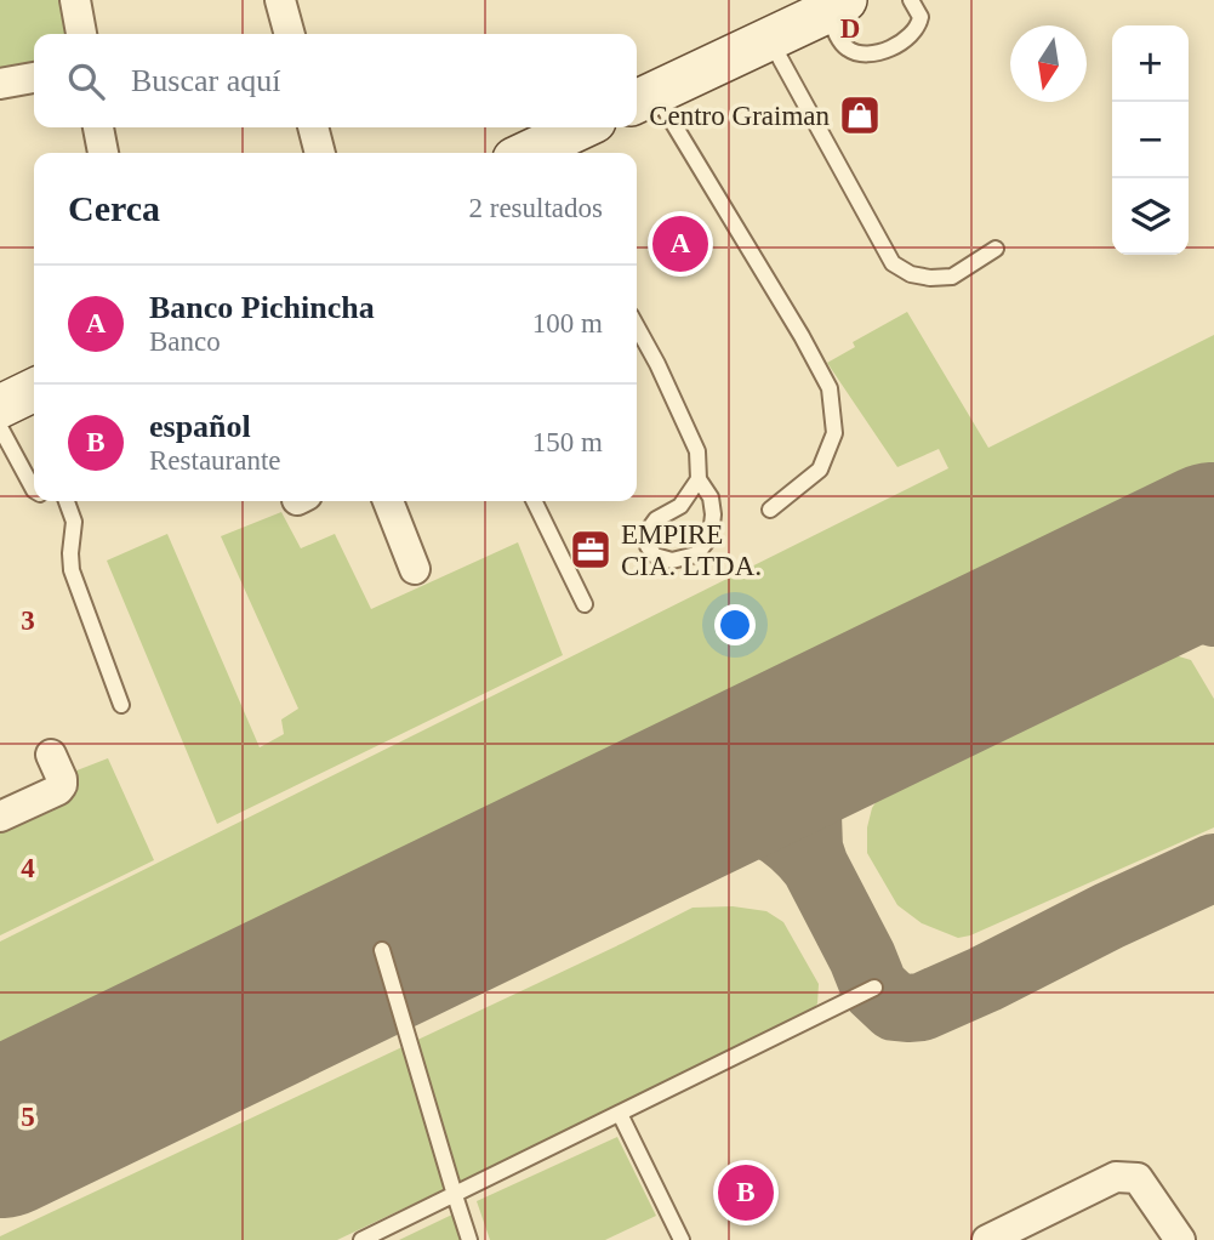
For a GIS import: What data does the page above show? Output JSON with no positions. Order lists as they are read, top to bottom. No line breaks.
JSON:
{"places":{"shop":["Centro Graiman"],"office":["EMPIRE CIA. LTDA."]},"north":"bottom","page":{"map_buttons":["+","−"],"search":"Buscar aquí","heading":["Cerca","2 resultados"],"pins":["A","B"],"list":[{"mark":"A","name":"Banco Pichincha","note":"Banco","value":"100 m"},{"mark":"B","name":"español","note":"Restaurante","value":"150 m"}]},"grid":{"columns":["D"],"rows":["3","4","5"]}}
